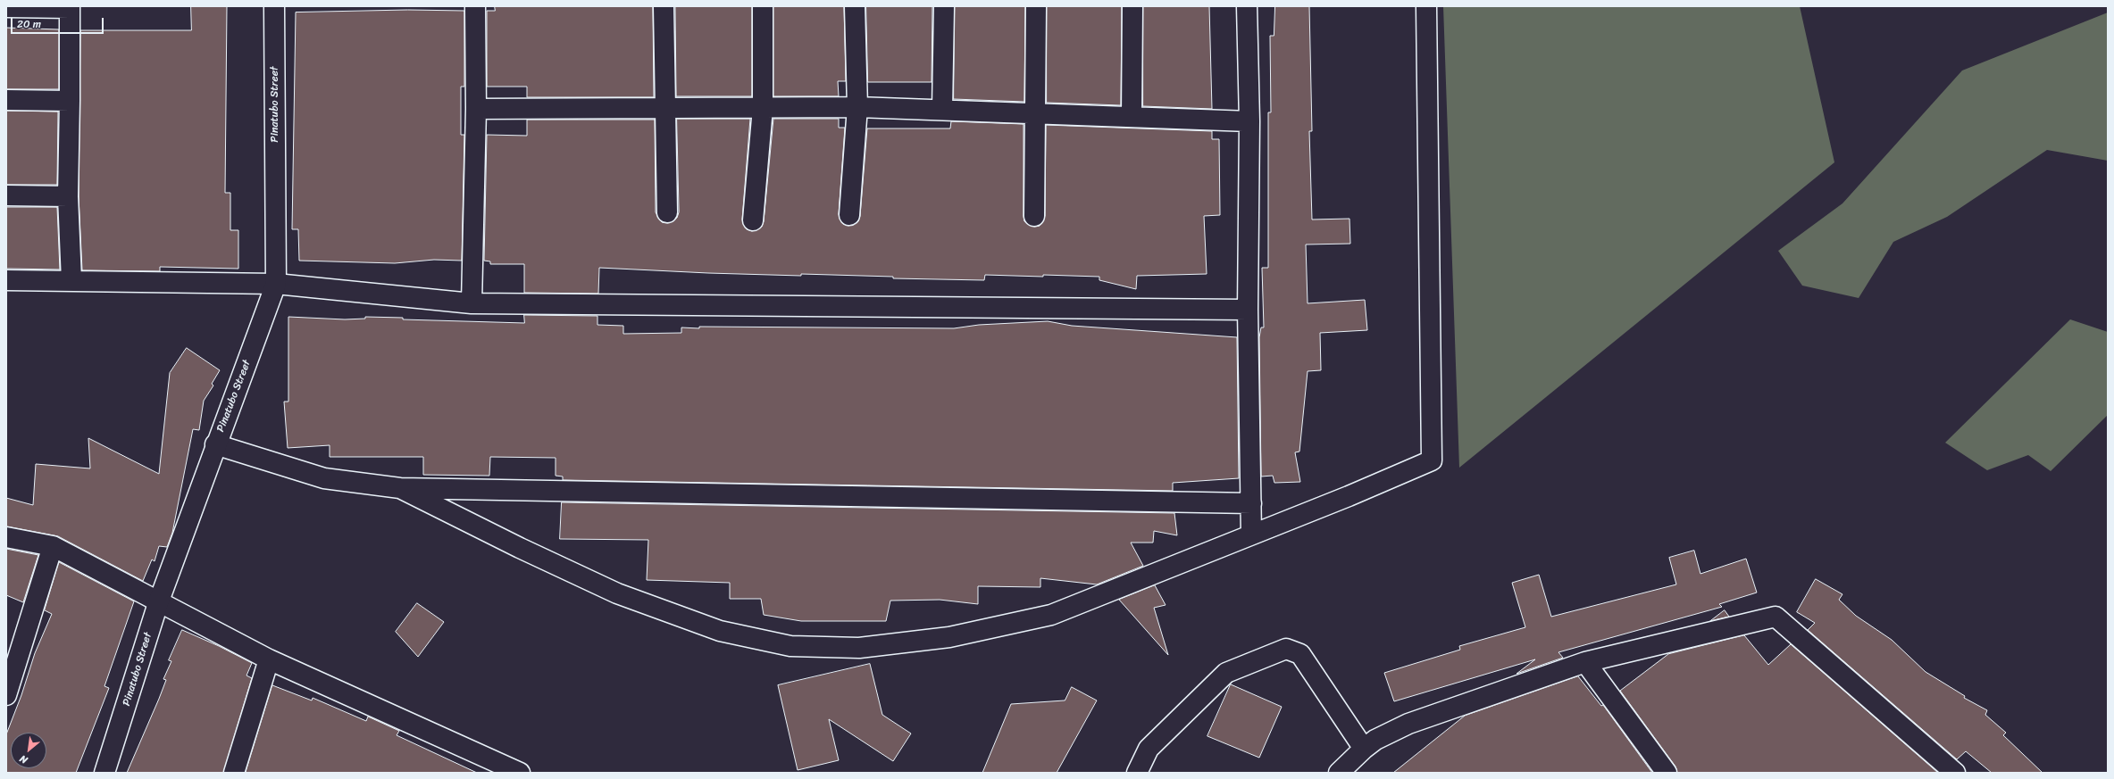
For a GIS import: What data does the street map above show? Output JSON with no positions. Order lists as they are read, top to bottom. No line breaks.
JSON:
{"streets":{"street":["Pinatubo Street"]},"scale_bar":"20 m","north":"bottom left"}
